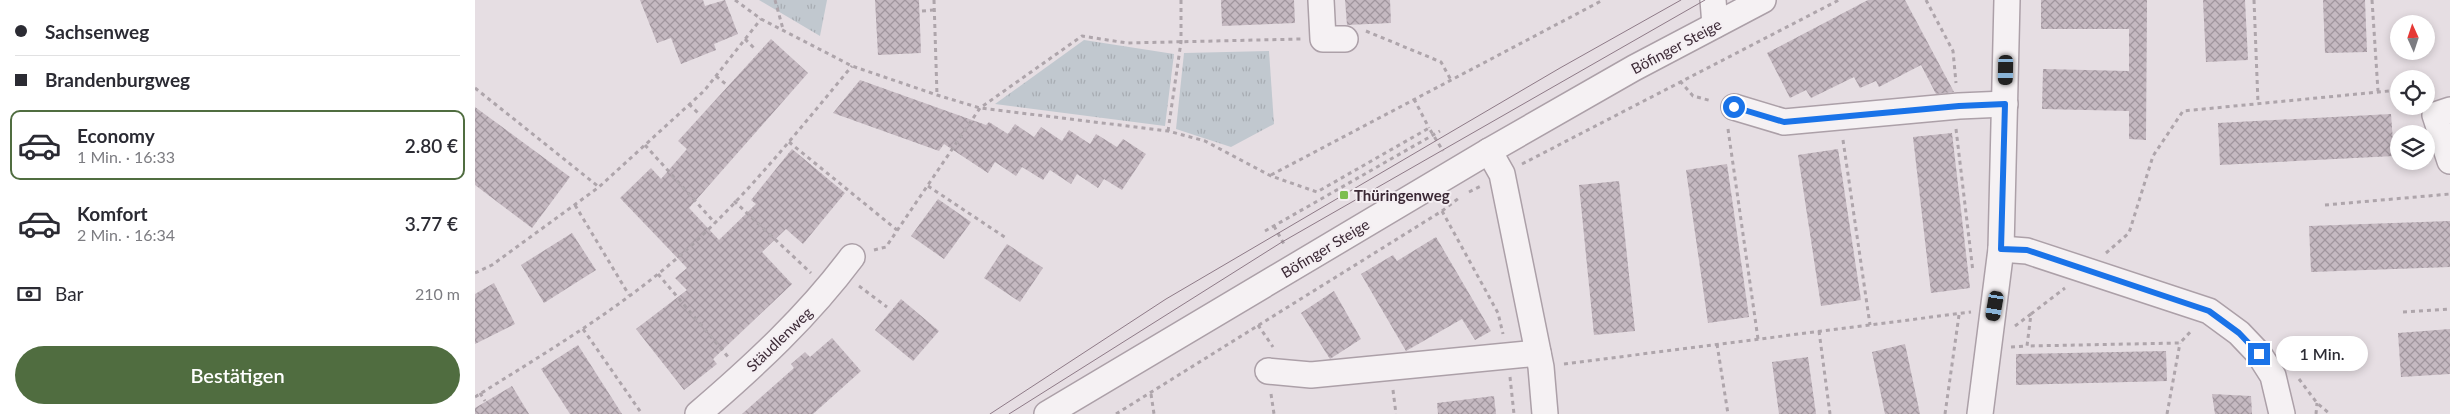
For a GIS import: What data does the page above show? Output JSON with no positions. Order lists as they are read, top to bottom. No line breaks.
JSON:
{"streets":{"street":["Böfinger Steige","Stäudlenweg"]},"places":{"transit":["Thüringenweg"]},"north":"top","page":{"banner":["Sachsenweg","Brandenburgweg"],"list":[{"name":"Economy","note":"1 Min. · 16:33","value":"2.80 €"},{"name":"Komfort","note":"2 Min. · 16:34","value":"3.77 €"}],"pay":["Bar","210 m"],"buttons":"Bestätigen","bubble":"1 Min."}}
